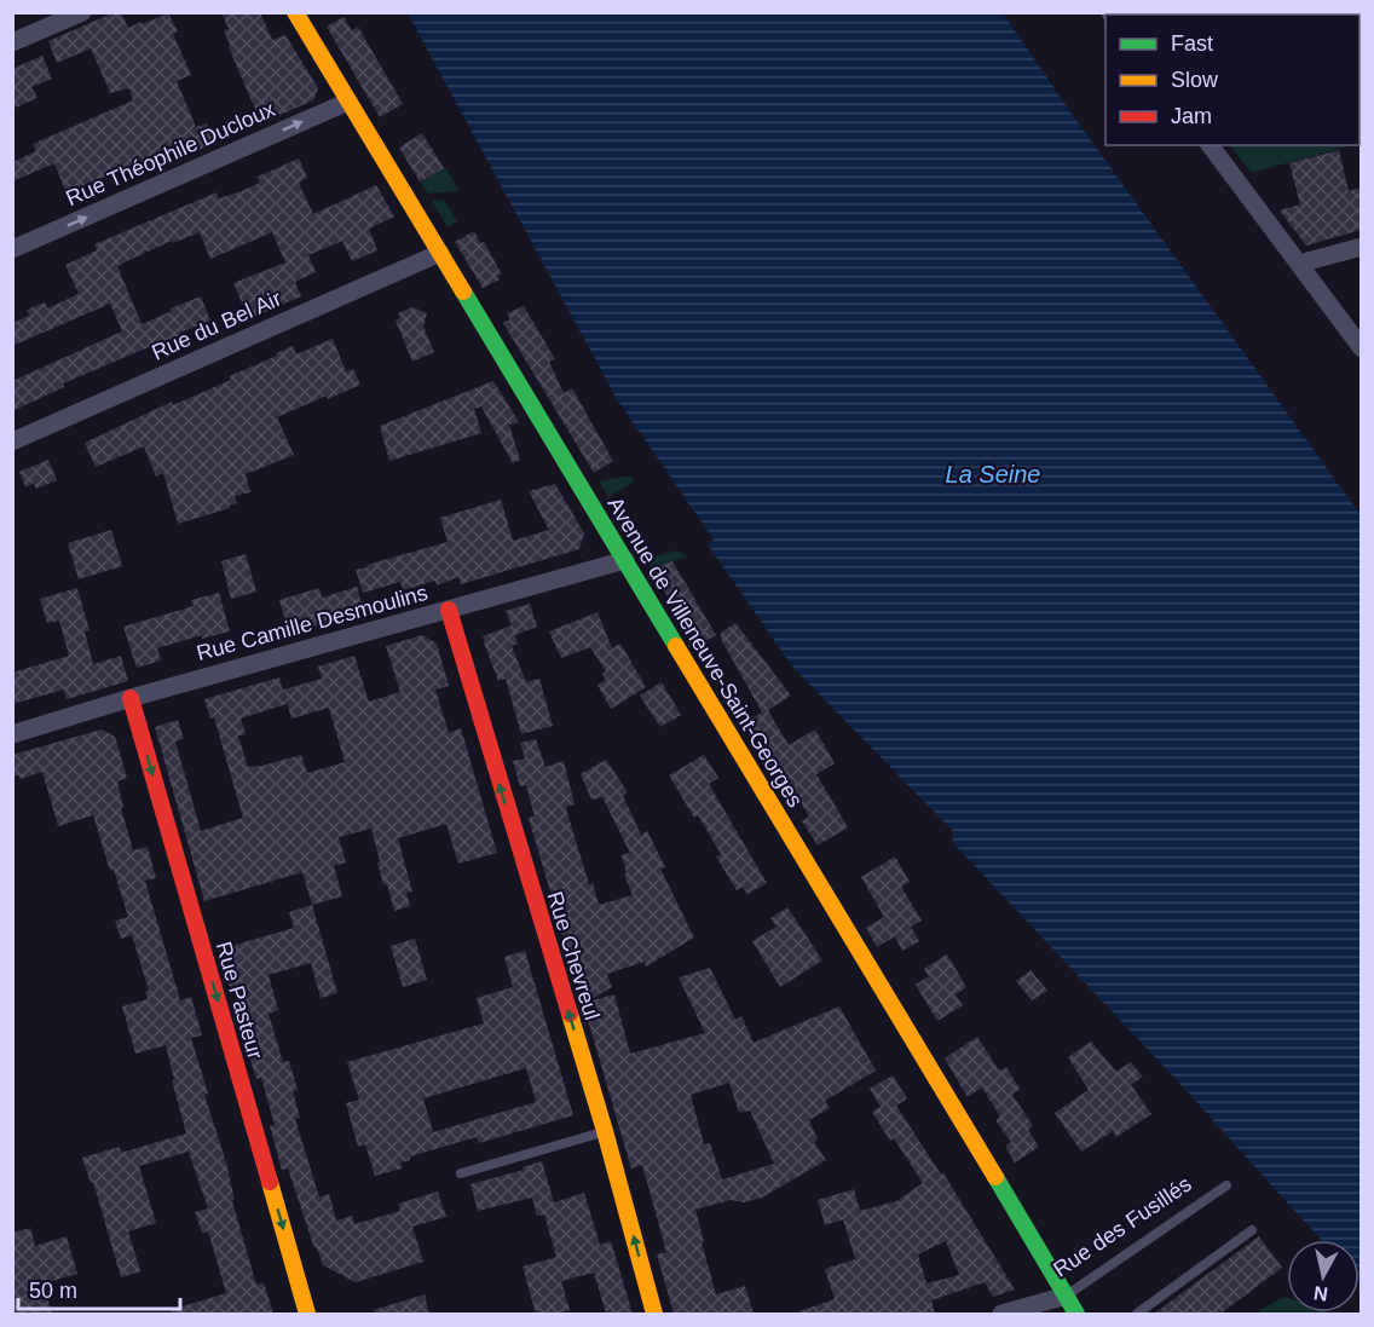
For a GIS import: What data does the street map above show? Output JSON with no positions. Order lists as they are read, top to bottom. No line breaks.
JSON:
{"streets":{"main road":["Avenue de Villeneuve-Saint-Georges","Rue Chevreul","Rue Pasteur"],"street":["Rue Théophile Ducloux","Rue du Bel Air","Rue Camille Desmoulins","Rue des Fusillés"]},"crossings":[["Rue Théophile Ducloux","Avenue de Villeneuve-Saint-Georges"],["Rue du Bel Air","Avenue de Villeneuve-Saint-Georges"],["Rue Camille Desmoulins","Avenue de Villeneuve-Saint-Georges"],["Rue Camille Desmoulins","Rue Chevreul"],["Rue Camille Desmoulins","Rue Pasteur"],["Avenue de Villeneuve-Saint-Georges","Rue des Fusillés"]],"one_way":["Rue Théophile Ducloux","Rue Chevreul","Rue Pasteur"],"water":["La Seine"],"legend":["Fast","Slow","Jam"],"scale_bar":"50 m","north":"bottom"}
